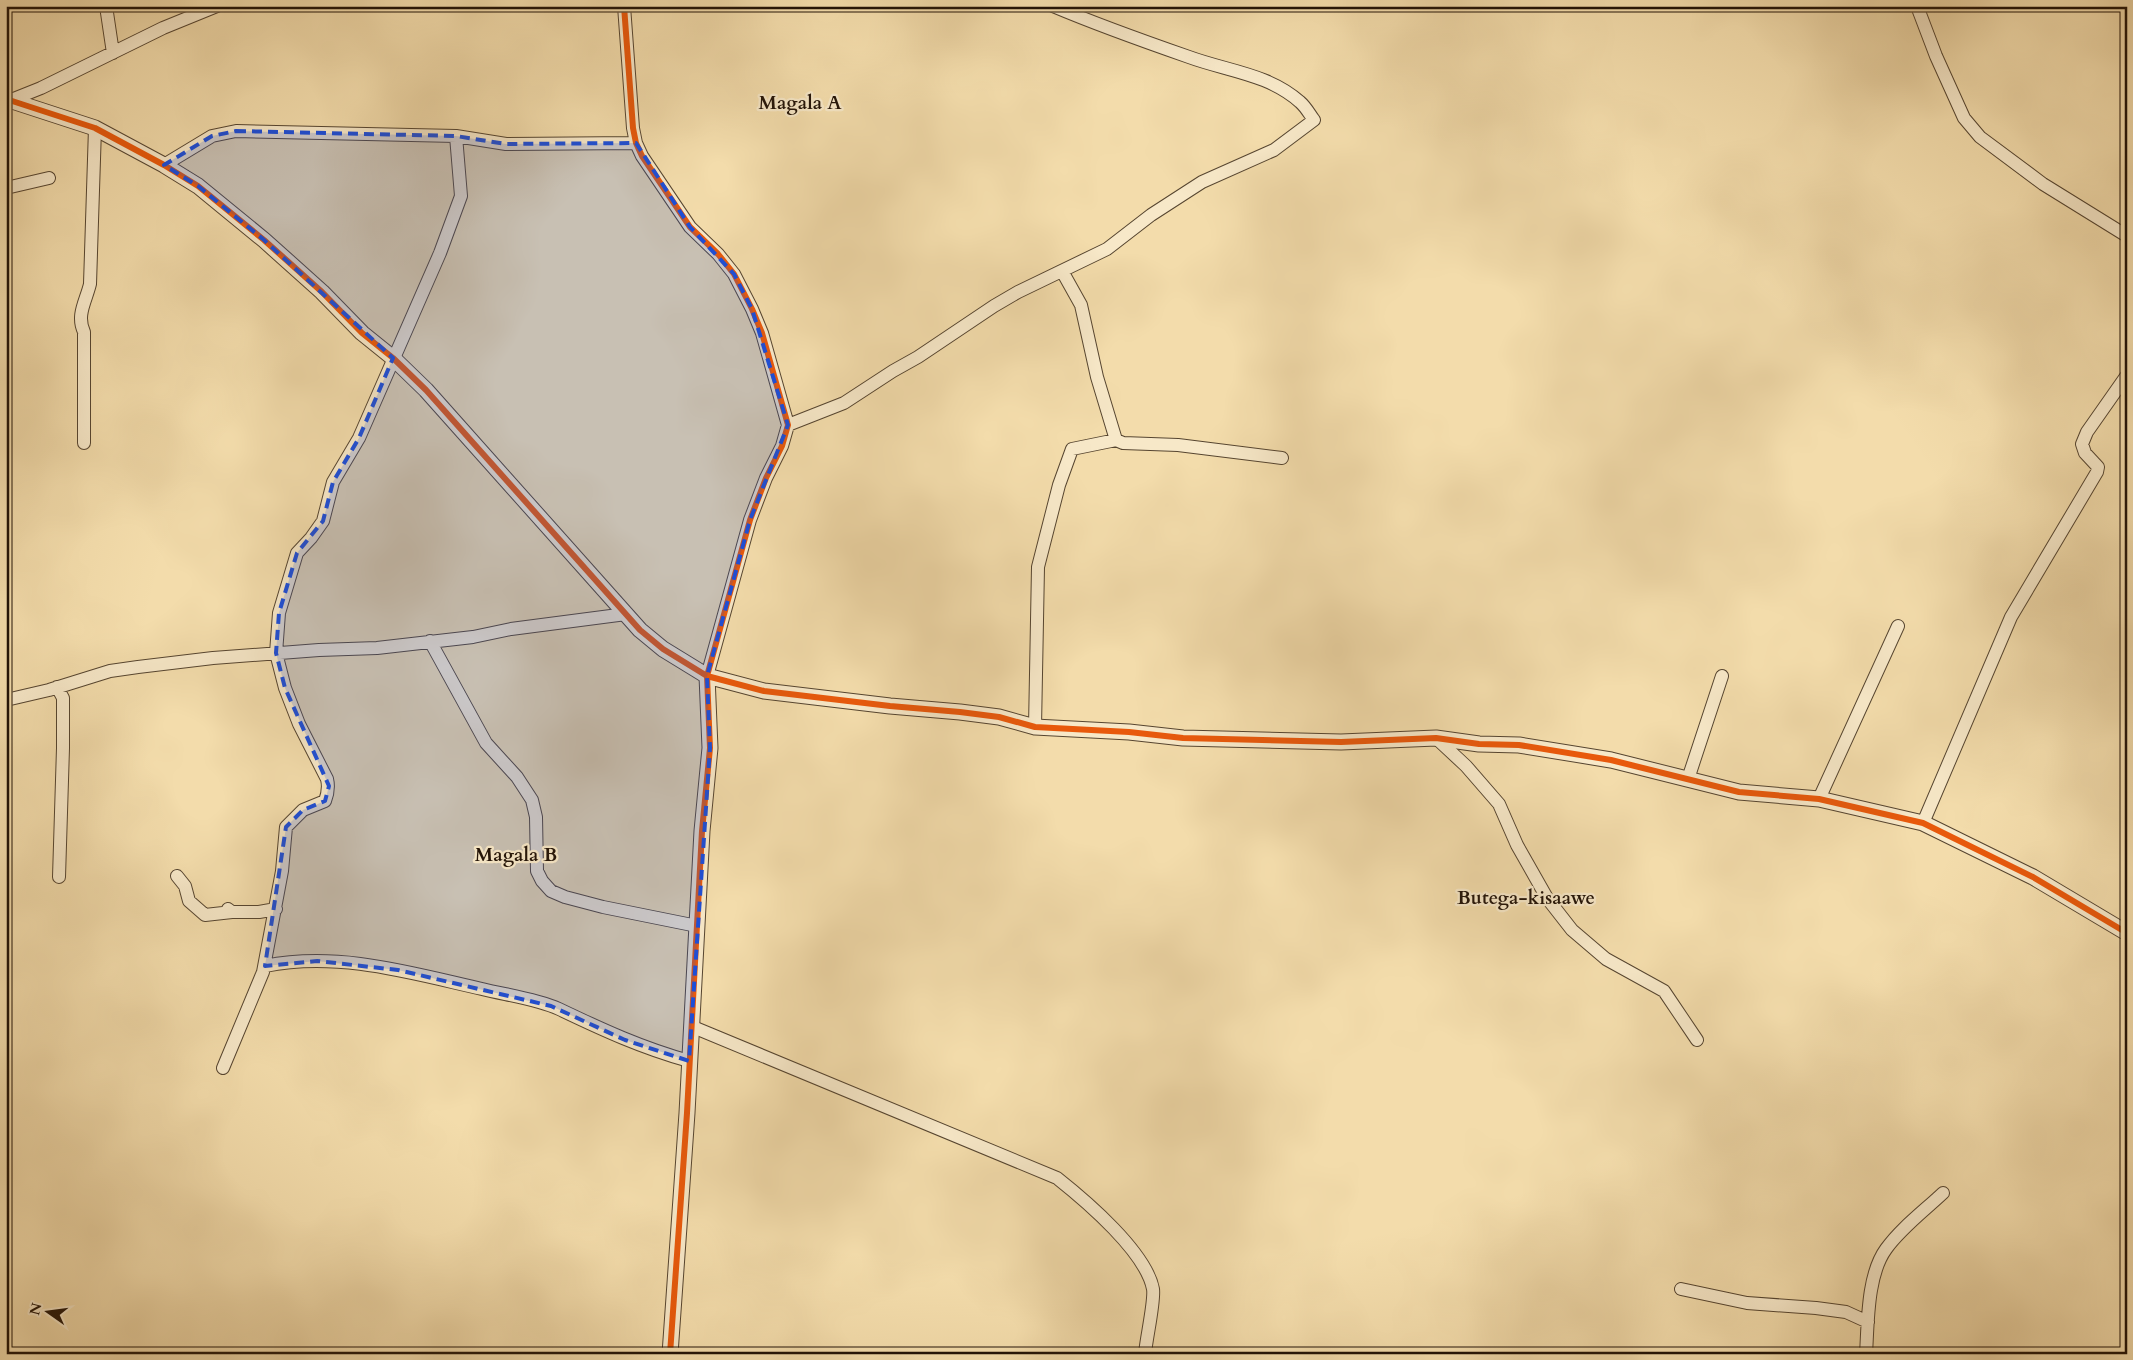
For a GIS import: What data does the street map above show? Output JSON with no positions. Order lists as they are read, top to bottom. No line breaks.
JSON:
{"districts":["Magala A","Magala B","Butega-kisaawe"],"north":"left"}
